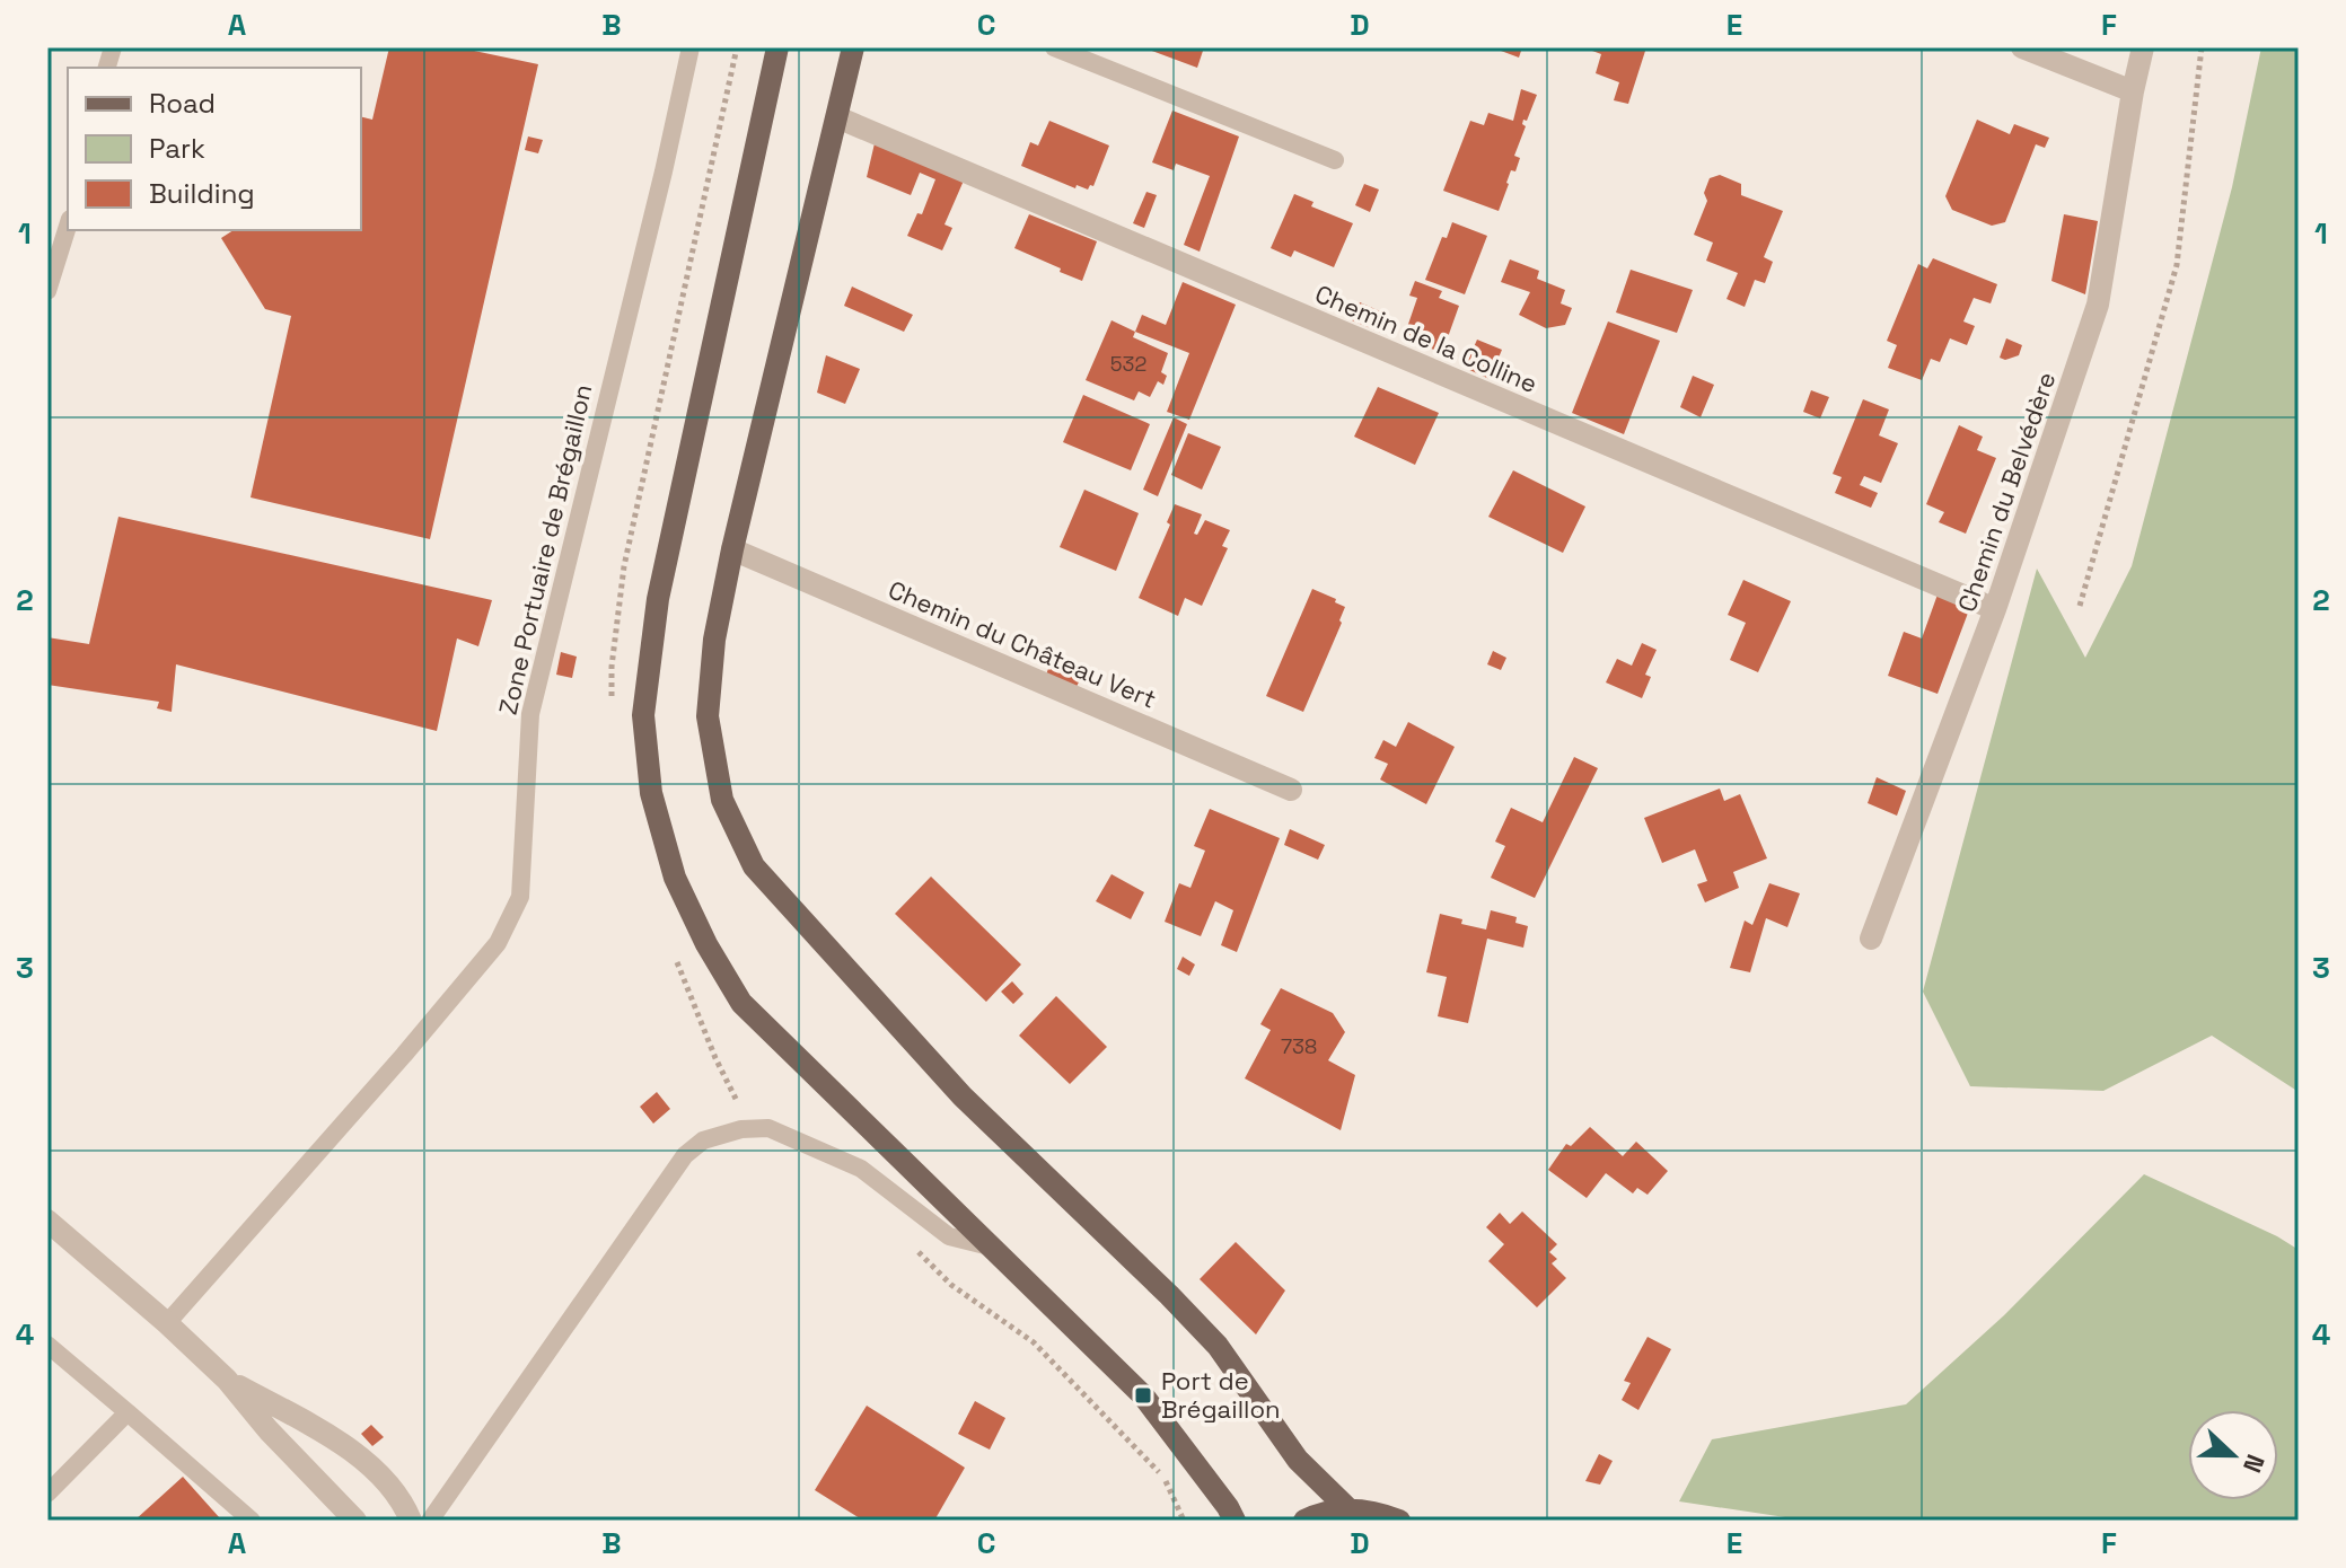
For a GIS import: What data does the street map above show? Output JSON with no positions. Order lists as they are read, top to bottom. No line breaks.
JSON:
{"streets":{"street":["Chemin de la Colline","Chemin du Belvédère","Chemin du Château Vert"],"lane":["Zone Portuaire de Brégaillon"]},"crossings":[["Chemin de la Colline","Chemin du Belvédère"]],"places":{"transit":["Port de Brégaillon"]},"house_numbers":["532","738"],"legend":["Road","Park","Building"],"north":"right","grid":{"columns":["A","B","C","D","E","F"],"rows":["1","2","3","4"]}}
